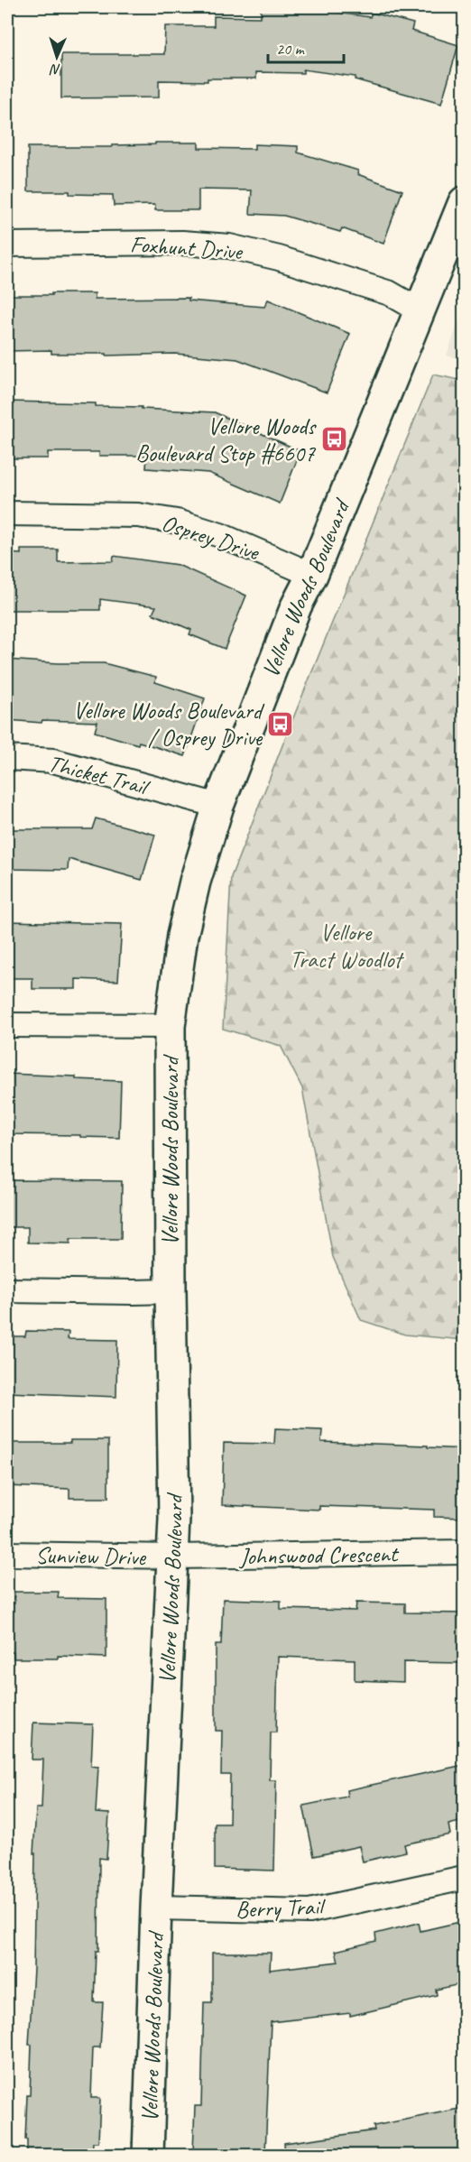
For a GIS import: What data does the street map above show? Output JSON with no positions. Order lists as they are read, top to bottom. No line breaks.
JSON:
{"streets":{"street":["Foxhunt Drive","Osprey Drive","Vellore Woods Boulevard","Thicket Trail","Johnswood Crescent","Sunview Drive","Berry Trail"]},"crossings":[["Foxhunt Drive","Vellore Woods Boulevard"],["Osprey Drive","Vellore Woods Boulevard"],["Vellore Woods Boulevard","Thicket Trail"],["Vellore Woods Boulevard","Johnswood Crescent"],["Vellore Woods Boulevard","Sunview Drive"],["Vellore Woods Boulevard","Berry Trail"],["Johnswood Crescent","Sunview Drive"]],"parks":["Vellore Tract Woodlot"],"places":{"bus stop":["Vellore Woods Boulevard Stop #6607","Vellore Woods Boulevard / Osprey Drive"]},"scale_bar":"20 m","north":"bottom"}
